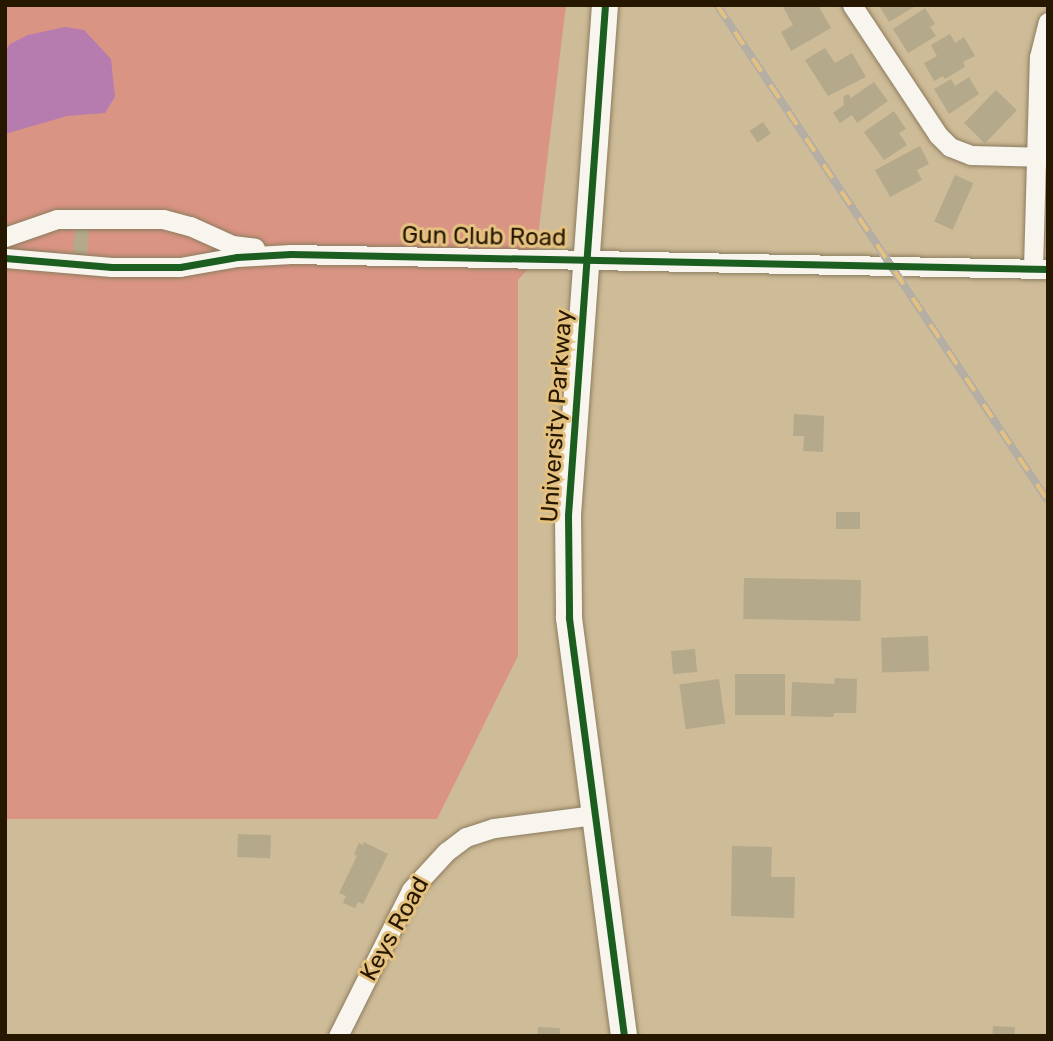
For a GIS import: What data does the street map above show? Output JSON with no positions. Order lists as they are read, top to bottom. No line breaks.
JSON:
{"streets":{"main road":["University Parkway"],"street":["Gun Club Road","Keys Road"]},"crossings":[["Gun Club Road","University Parkway"],["University Parkway","Keys Road"]]}
